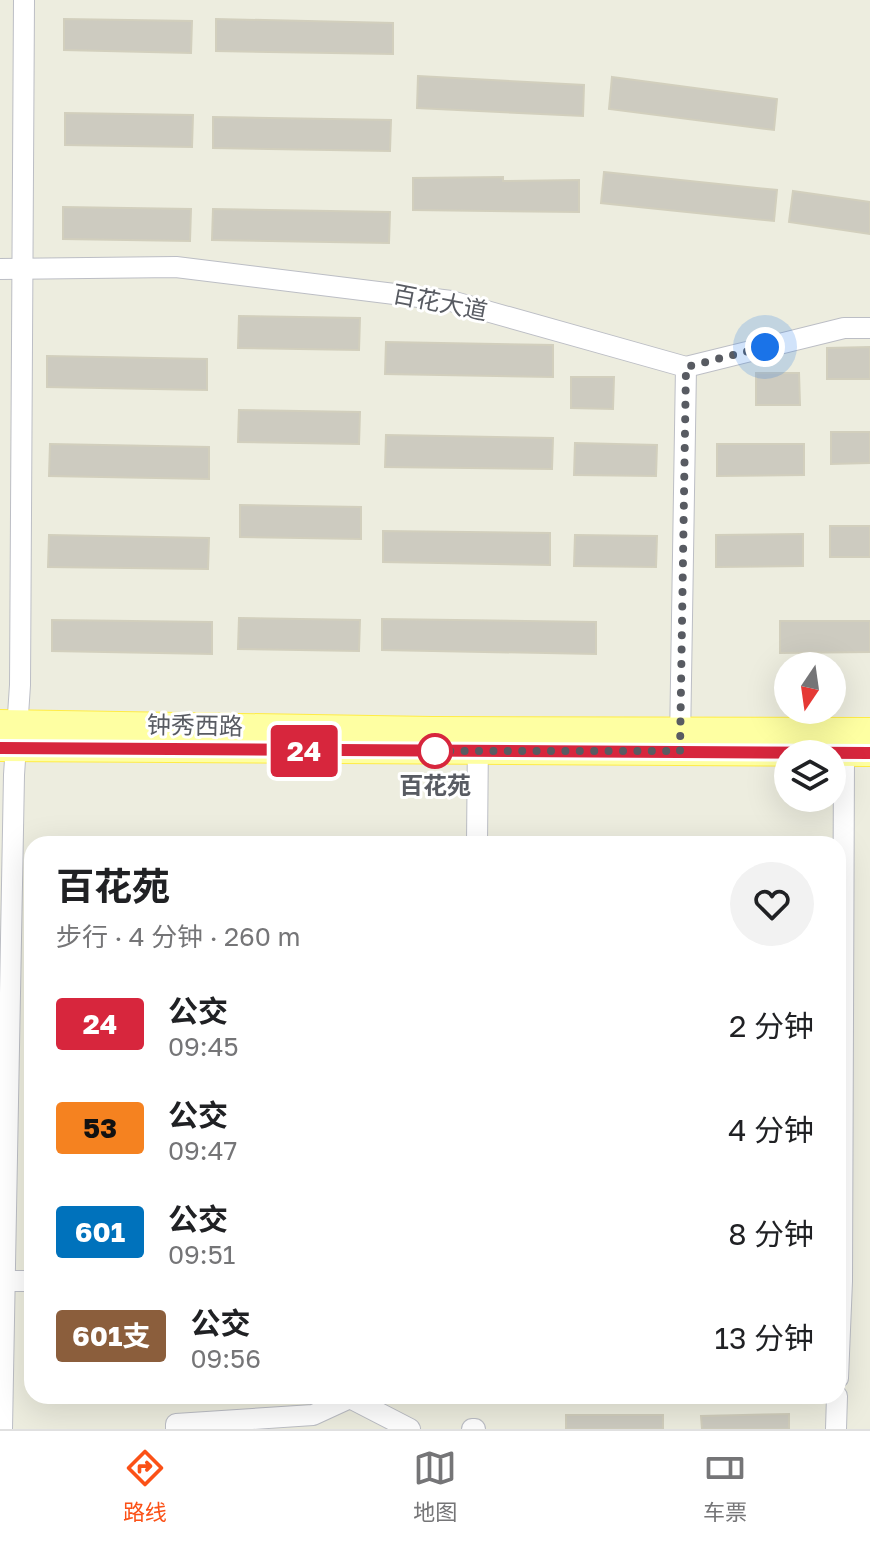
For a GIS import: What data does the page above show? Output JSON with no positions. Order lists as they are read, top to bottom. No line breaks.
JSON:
{"streets":{"main road":["钟秀西路"],"street":["百花大道"]},"places":["百花苑"],"lines":["bus line 24"],"north":"bottom","page":{"on_map":"24","heading":["百花苑","步行 · 4 分钟 · 260 m"],"list":[{"mark":"24","name":"公交","note":"09:45","value":"2 分钟"},{"mark":"53","name":"公交","note":"09:47","value":"4 分钟"},{"mark":"601","name":"公交","note":"09:51","value":"8 分钟"},{"mark":"601支","name":"公交","note":"09:56","value":"13 分钟"}],"tabs":["路线","地图","车票"]}}
